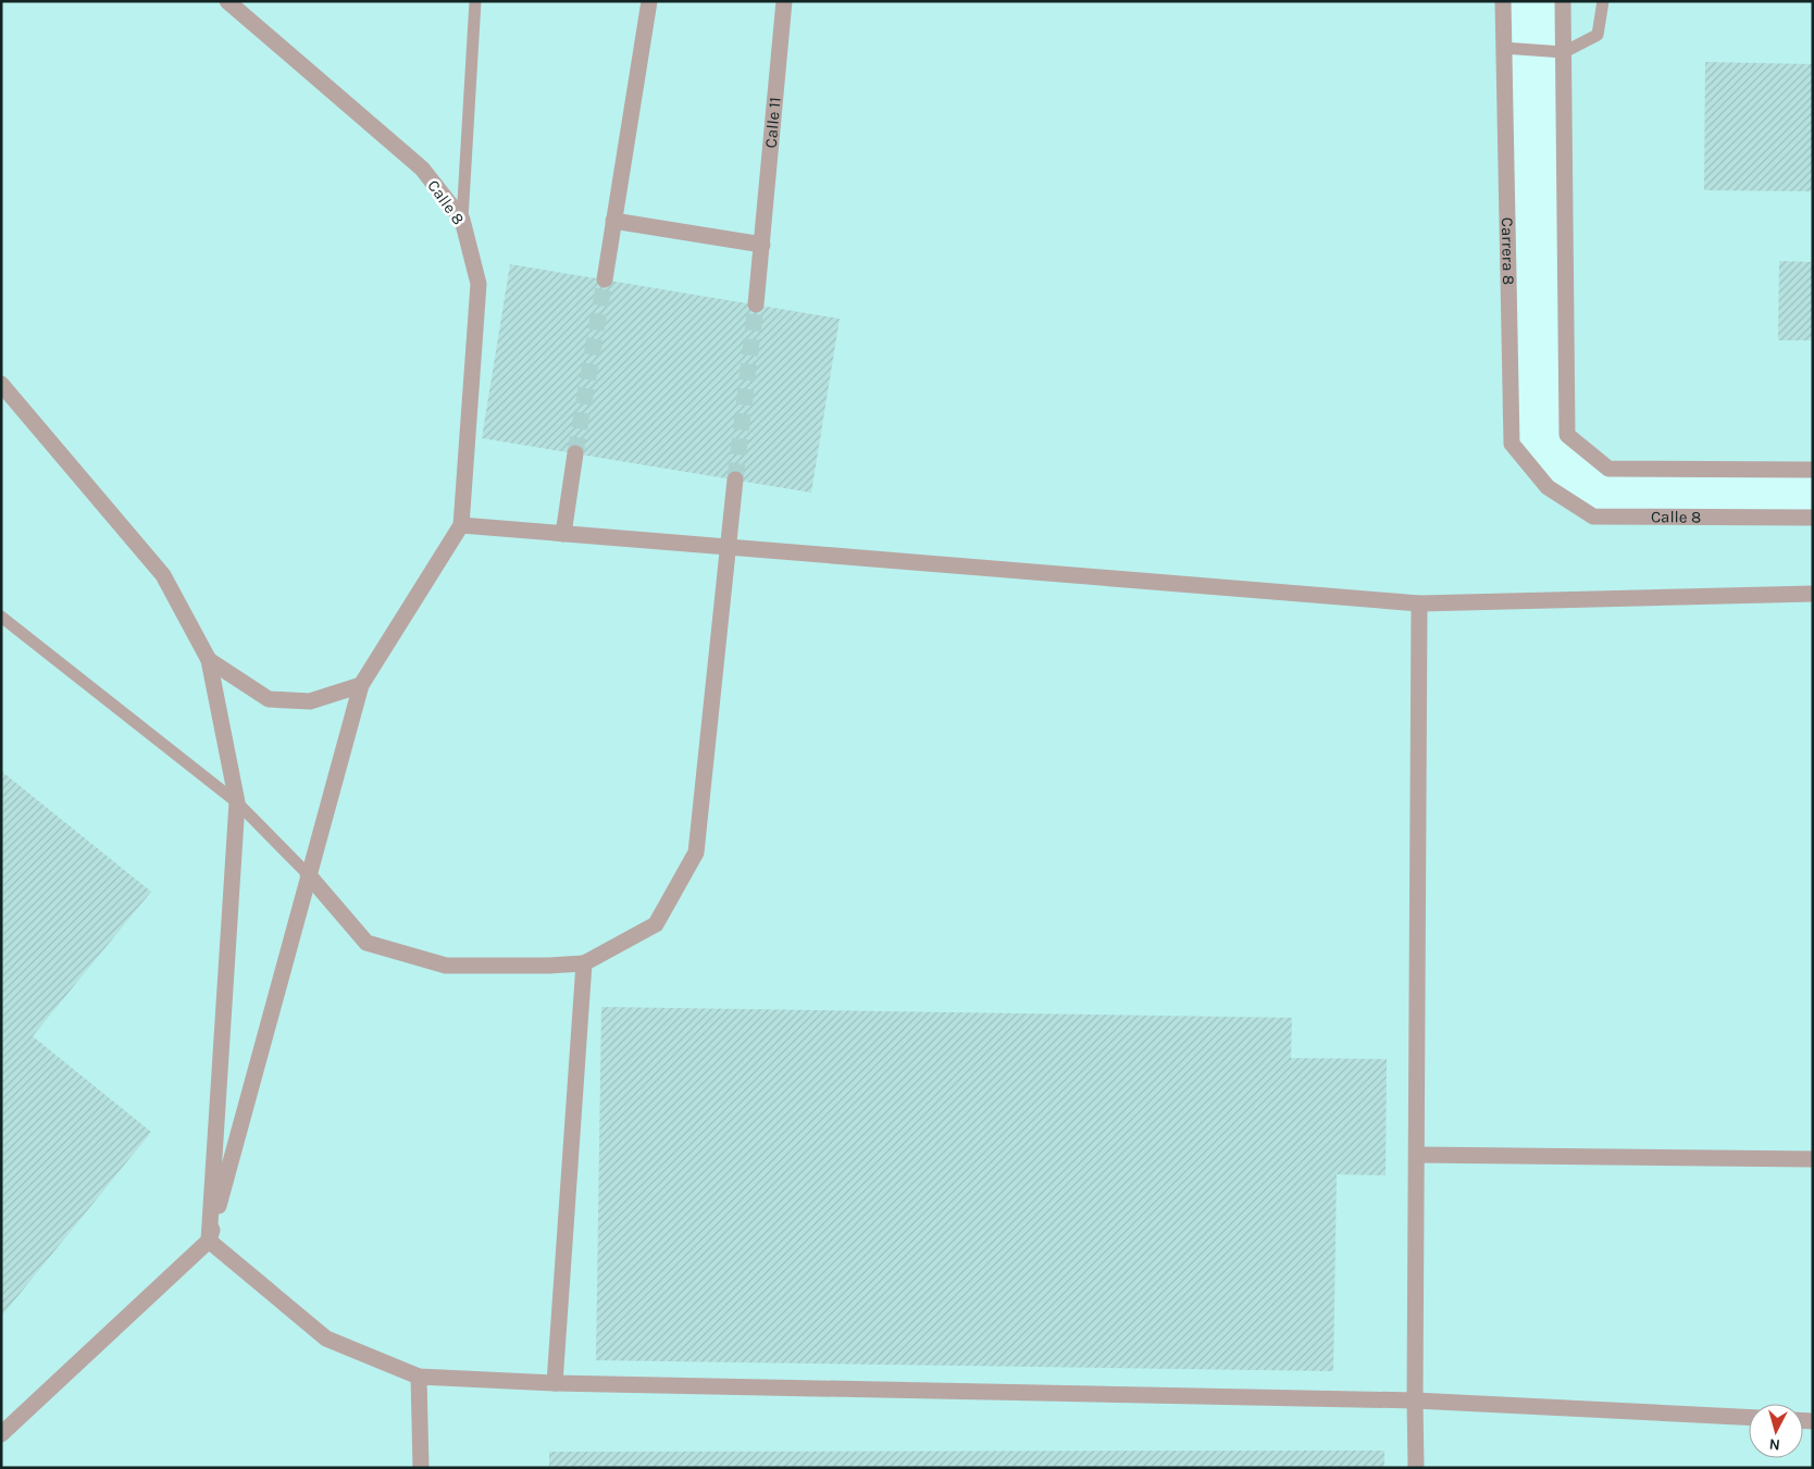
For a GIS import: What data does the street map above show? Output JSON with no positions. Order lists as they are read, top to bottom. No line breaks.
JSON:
{"streets":{"street":["Calle 11","Calle 8","Carrera 8"]},"crossings":[["Calle 8","Carrera 8"]],"north":"bottom"}
